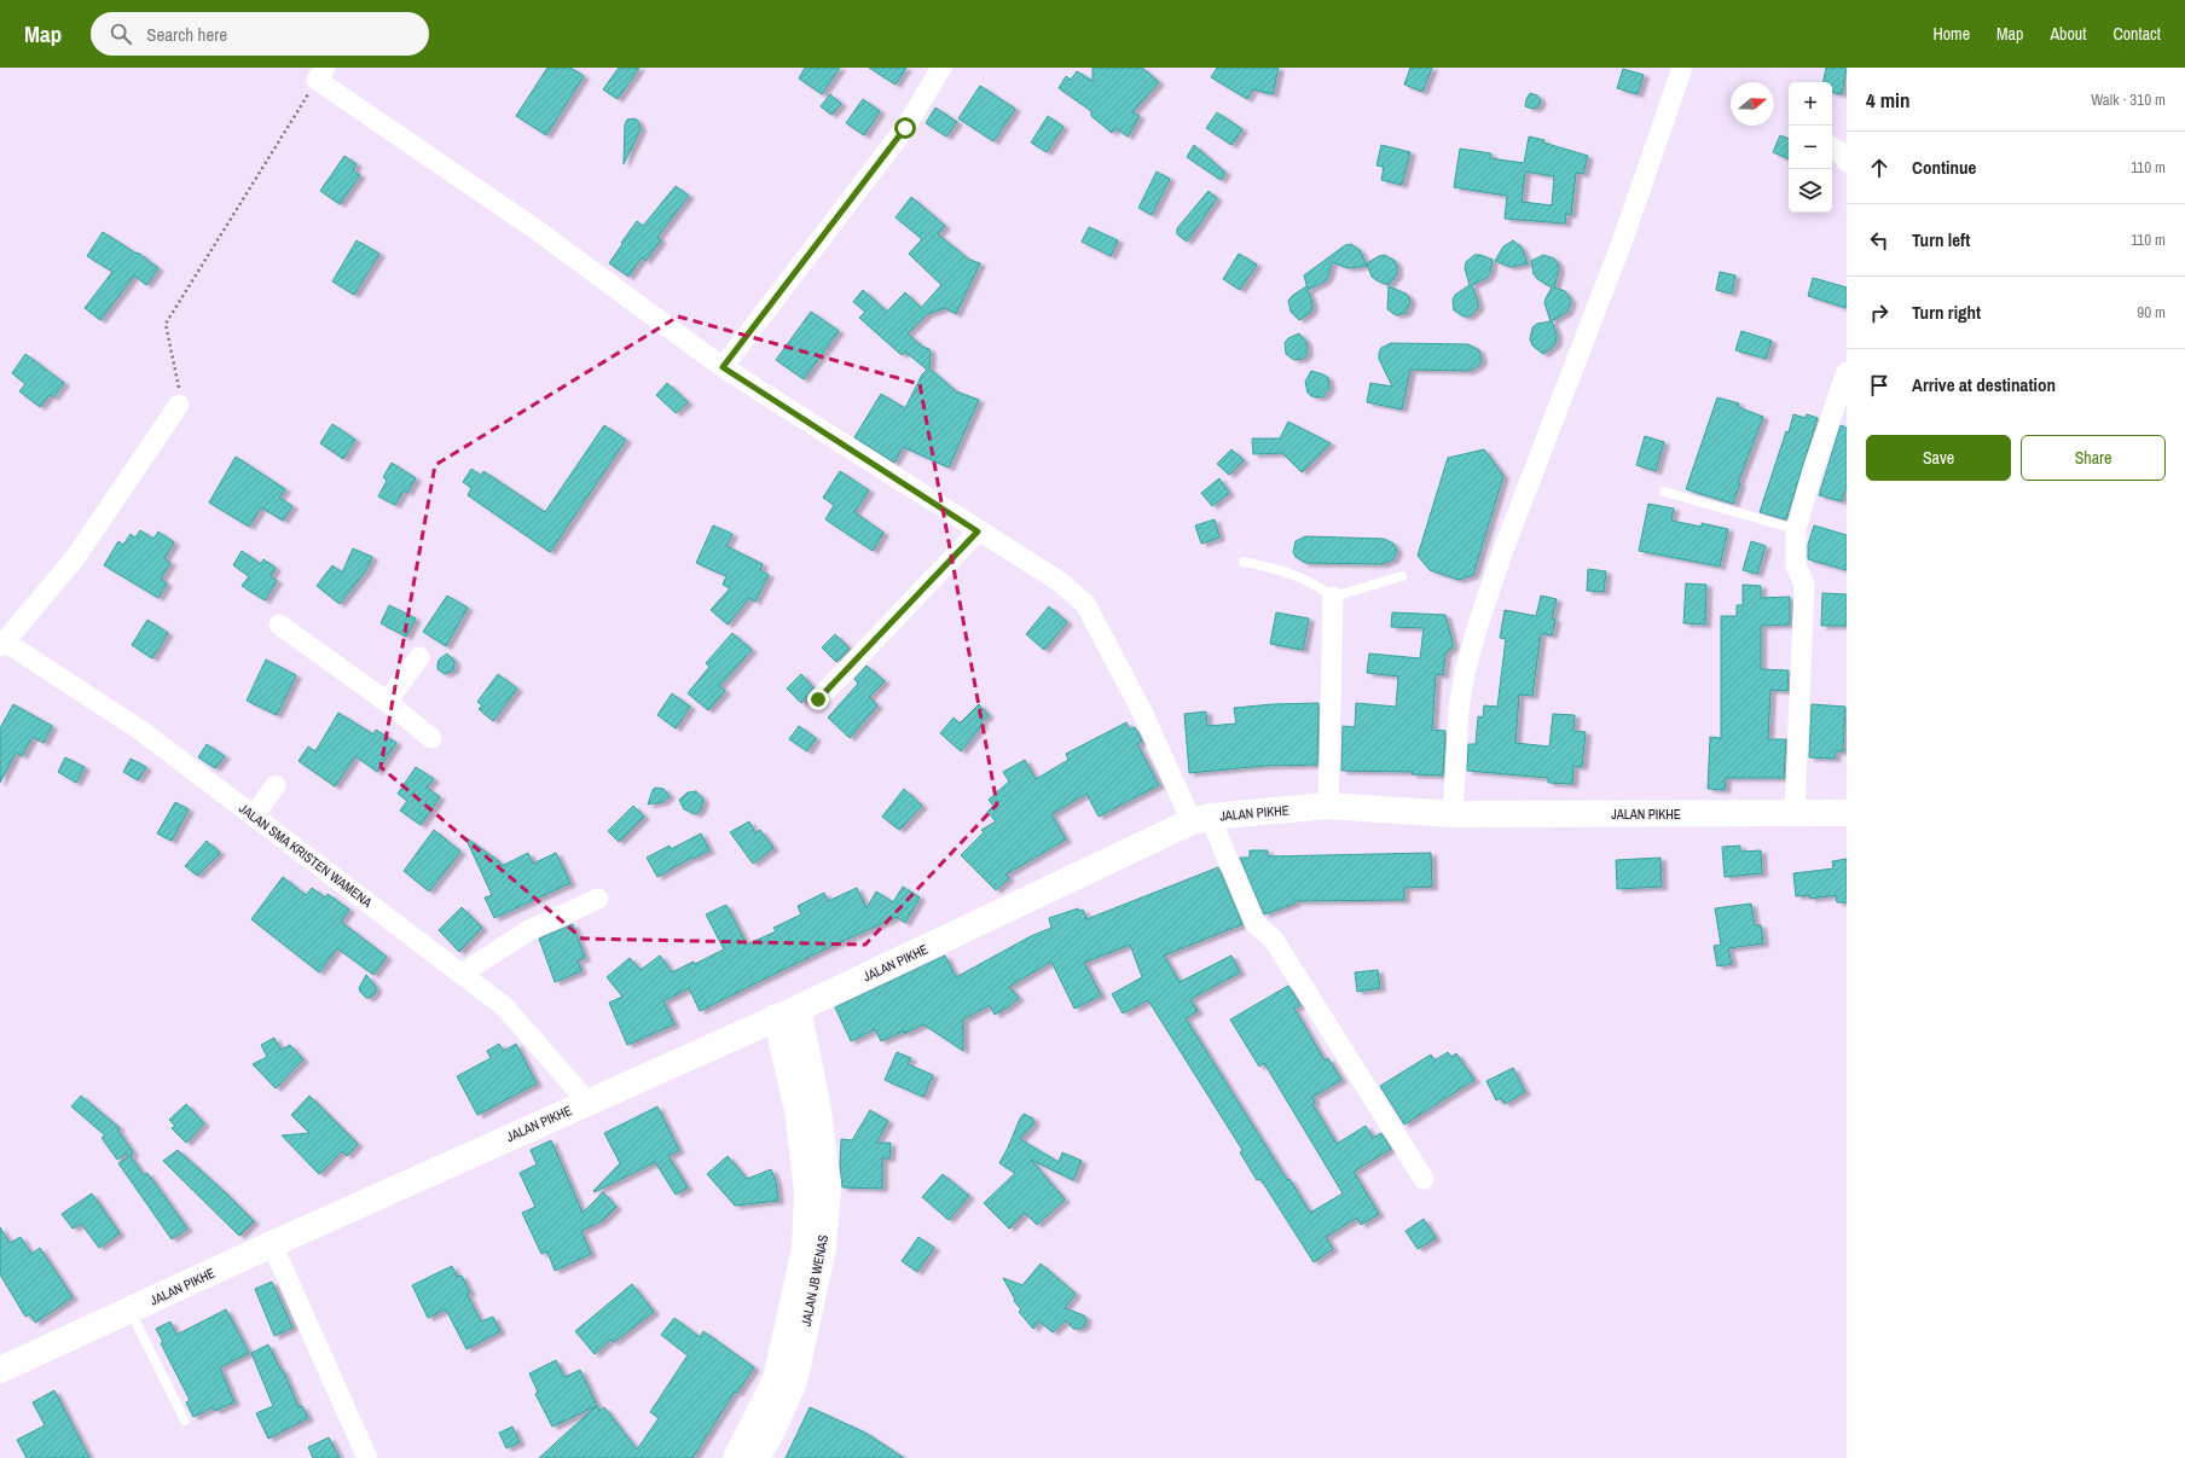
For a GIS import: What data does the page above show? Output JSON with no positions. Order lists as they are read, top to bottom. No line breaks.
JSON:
{"streets":{"main road":["JALAN PIKHE","JALAN JB WENAS"],"street":["JALAN SMA KRISTEN WAMENA"]},"crossings":[["JALAN PIKHE","JALAN SMA KRISTEN WAMENA"],["JALAN PIKHE","JALAN JB WENAS"]],"north":"right","page":{"header":"Map","search":"Search here","nav":["Home","Map","About","Contact"],"heading":["4 min","Walk · 310 m"],"map_buttons":["+","−"],"list":[["Continue","110 m"],["Turn left","110 m"],["Turn right","90 m"],"Arrive at destination"],"buttons":["Save","Share"]}}
